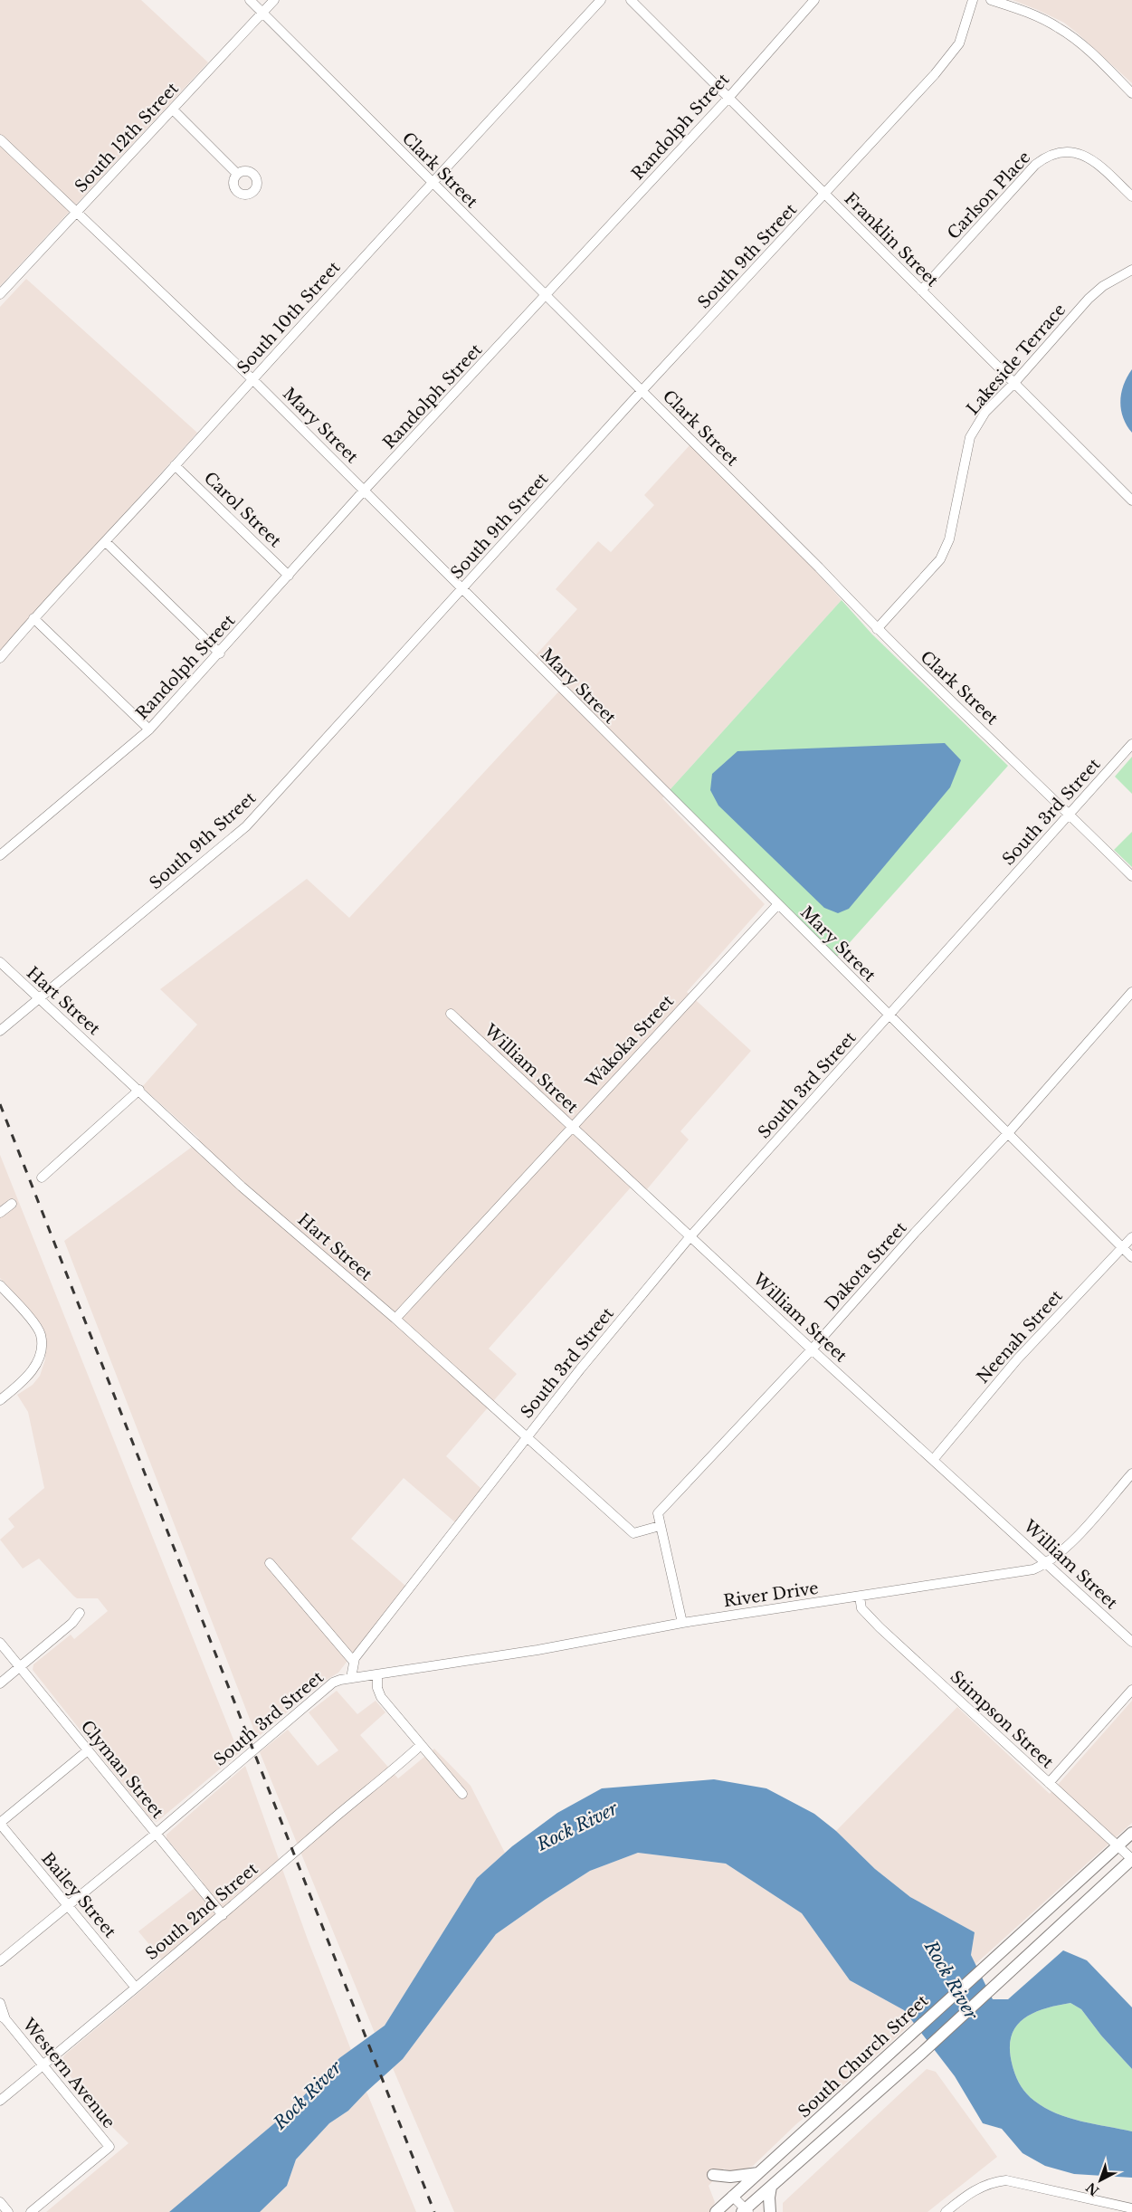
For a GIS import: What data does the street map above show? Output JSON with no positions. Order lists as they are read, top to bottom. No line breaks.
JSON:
{"streets":{"main road":["South Church Street"],"street":["Randolph Street","South 12th Street","Clark Street","Carlson Place","Franklin Street","South 9th Street","South 10th Street","Lakeside Terrace","Mary Street","Carol Street","South 3rd Street","Hart Street","Wakoka Street","William Street","Dakota Street","Neenah Street","River Drive","Stimpson Street","Clyman Street","Bailey Street","South 2nd Street","Western Avenue"]},"crossings":[["Randolph Street","Clark Street"],["Randolph Street","Franklin Street"],["Randolph Street","Mary Street"],["Randolph Street","Carol Street"],["South 12th Street","Clark Street"],["South 12th Street","Mary Street"],["Clark Street","South 9th Street"],["Clark Street","South 10th Street"],["Clark Street","Lakeside Terrace"],["Clark Street","South 3rd Street"],["Carlson Place","Franklin Street"],["Franklin Street","South 9th Street"],["Franklin Street","Lakeside Terrace"],["South 9th Street","Mary Street"],["South 9th Street","Hart Street"],["South 10th Street","Mary Street"],["South 10th Street","Carol Street"],["Mary Street","South 3rd Street"],["Mary Street","Wakoka Street"],["Mary Street","Dakota Street"],["Mary Street","Neenah Street"],["South 3rd Street","Hart Street"],["South 3rd Street","William Street"],["South 3rd Street","River Drive"],["South 3rd Street","Clyman Street"],["South 3rd Street","Bailey Street"],["Hart Street","Wakoka Street"],["Hart Street","Dakota Street"],["Wakoka Street","William Street"],["William Street","Dakota Street"],["William Street","Neenah Street"],["William Street","River Drive"],["Dakota Street","River Drive"],["River Drive","Stimpson Street"],["Stimpson Street","South Church Street"],["Clyman Street","South 2nd Street"],["Bailey Street","South 2nd Street"],["South 2nd Street","Western Avenue"]],"water":["Rock River"],"north":"bottom left"}
